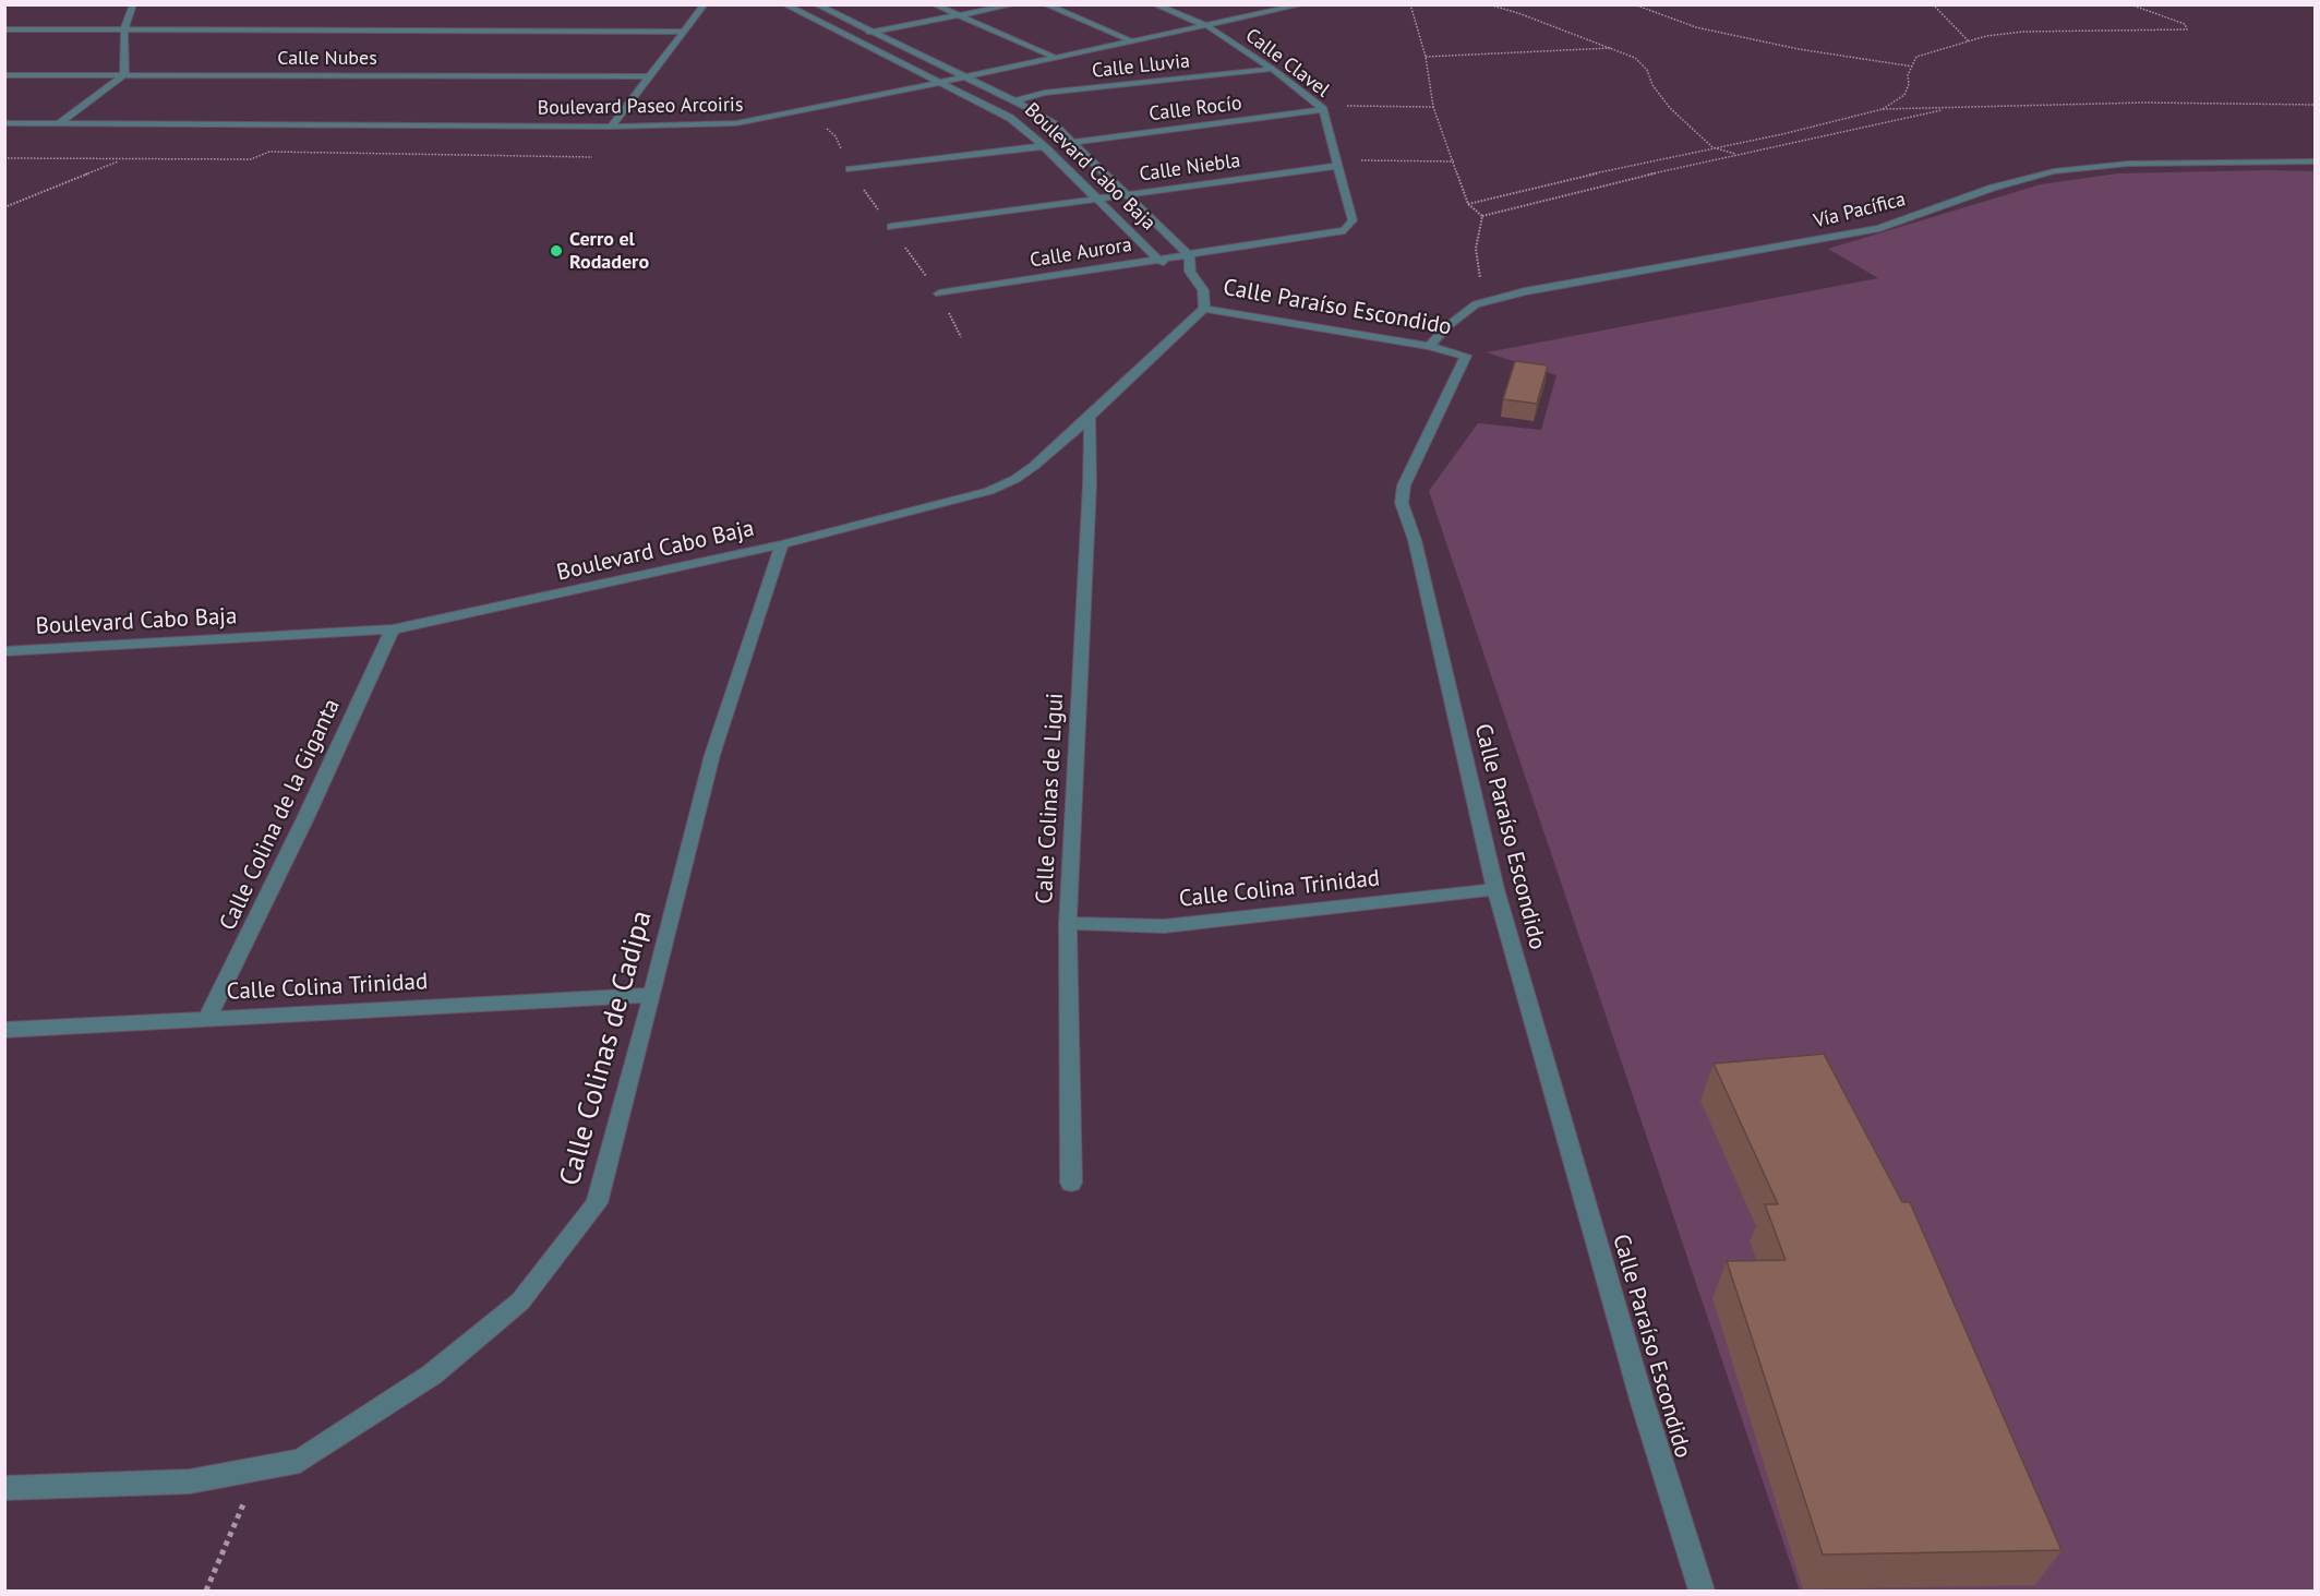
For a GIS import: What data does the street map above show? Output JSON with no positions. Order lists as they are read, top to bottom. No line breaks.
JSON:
{"streets":{"street":["Calle Nubes","Calle Clavel","Calle Lluvia","Boulevard Paseo Arcoiris","Calle Rocío","Boulevard Cabo Baja","Calle Niebla","Vía Pacífica","Calle Aurora","Calle Paraíso Escondido","Calle Colinas de Ligui","Calle Colina de la Giganta","Calle Colina Trinidad","Calle Colinas de Cadipa"]},"crossings":[["Calle Clavel","Calle Lluvia"],["Calle Clavel","Boulevard Paseo Arcoiris"],["Calle Clavel","Calle Rocío"],["Calle Clavel","Calle Niebla"],["Calle Clavel","Calle Aurora"],["Calle Lluvia","Boulevard Cabo Baja"],["Boulevard Paseo Arcoiris","Boulevard Cabo Baja"],["Calle Rocío","Boulevard Cabo Baja"],["Boulevard Cabo Baja","Calle Niebla"],["Boulevard Cabo Baja","Calle Aurora"],["Boulevard Cabo Baja","Calle Paraíso Escondido"],["Boulevard Cabo Baja","Calle Colinas de Ligui"],["Boulevard Cabo Baja","Calle Colina de la Giganta"],["Boulevard Cabo Baja","Calle Colinas de Cadipa"],["Vía Pacífica","Calle Paraíso Escondido"],["Calle Paraíso Escondido","Calle Colina Trinidad"],["Calle Colinas de Ligui","Calle Colina Trinidad"],["Calle Colina de la Giganta","Calle Colina Trinidad"],["Calle Colina Trinidad","Calle Colinas de Cadipa"]],"places":["Cerro el Rodadero"]}
